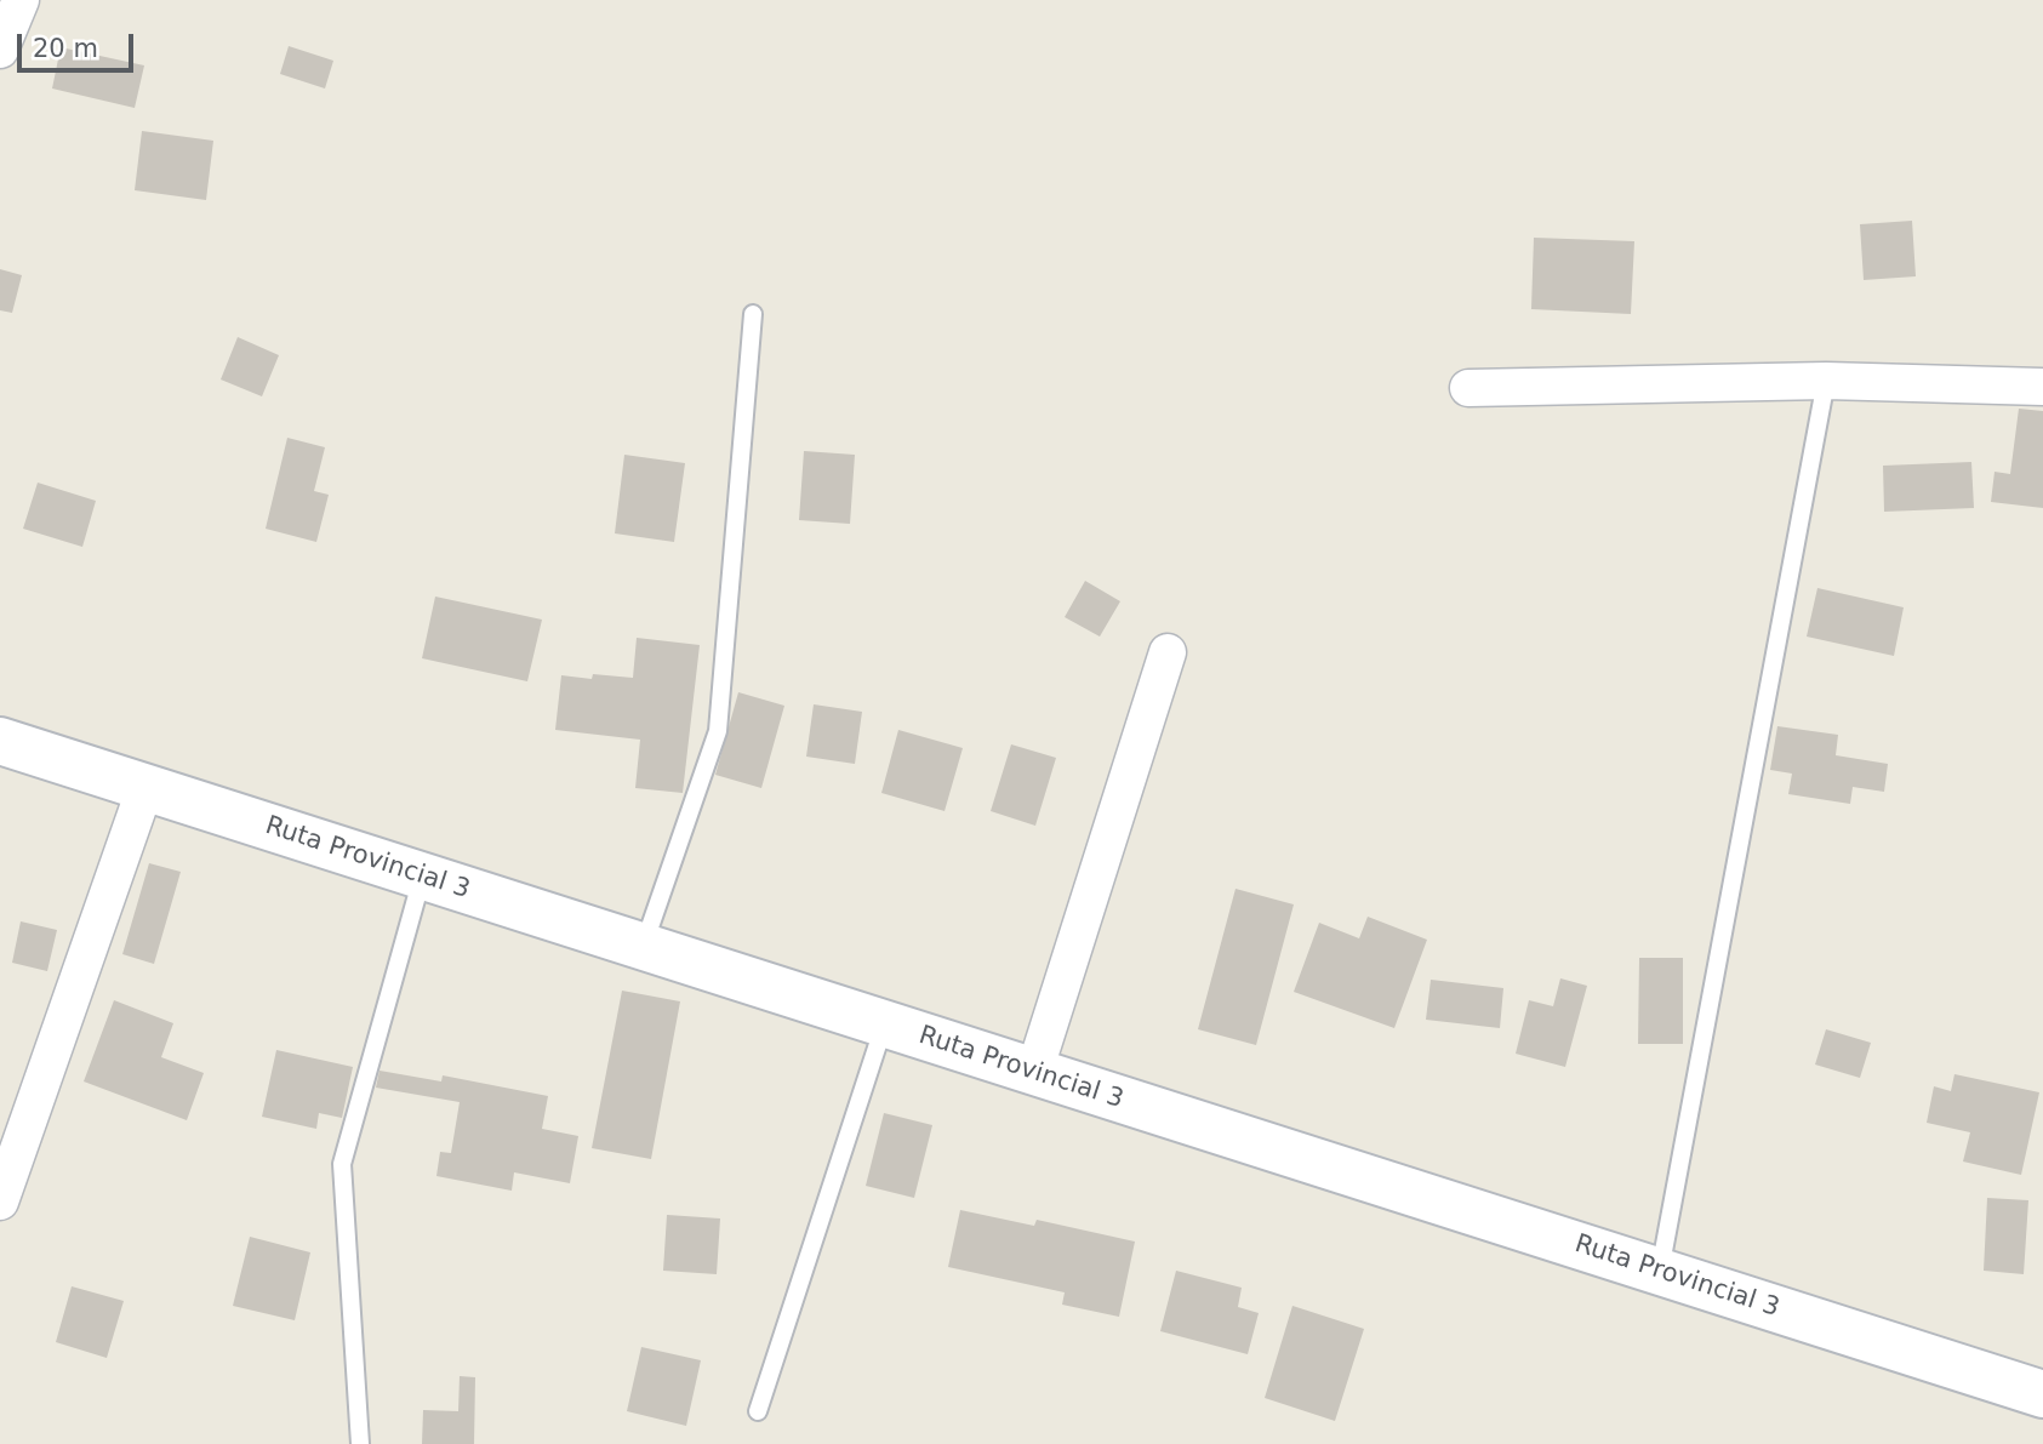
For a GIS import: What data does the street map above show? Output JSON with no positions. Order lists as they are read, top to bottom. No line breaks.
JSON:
{"streets":{"main road":["Ruta Provincial 3"]},"scale_bar":"20 m"}
